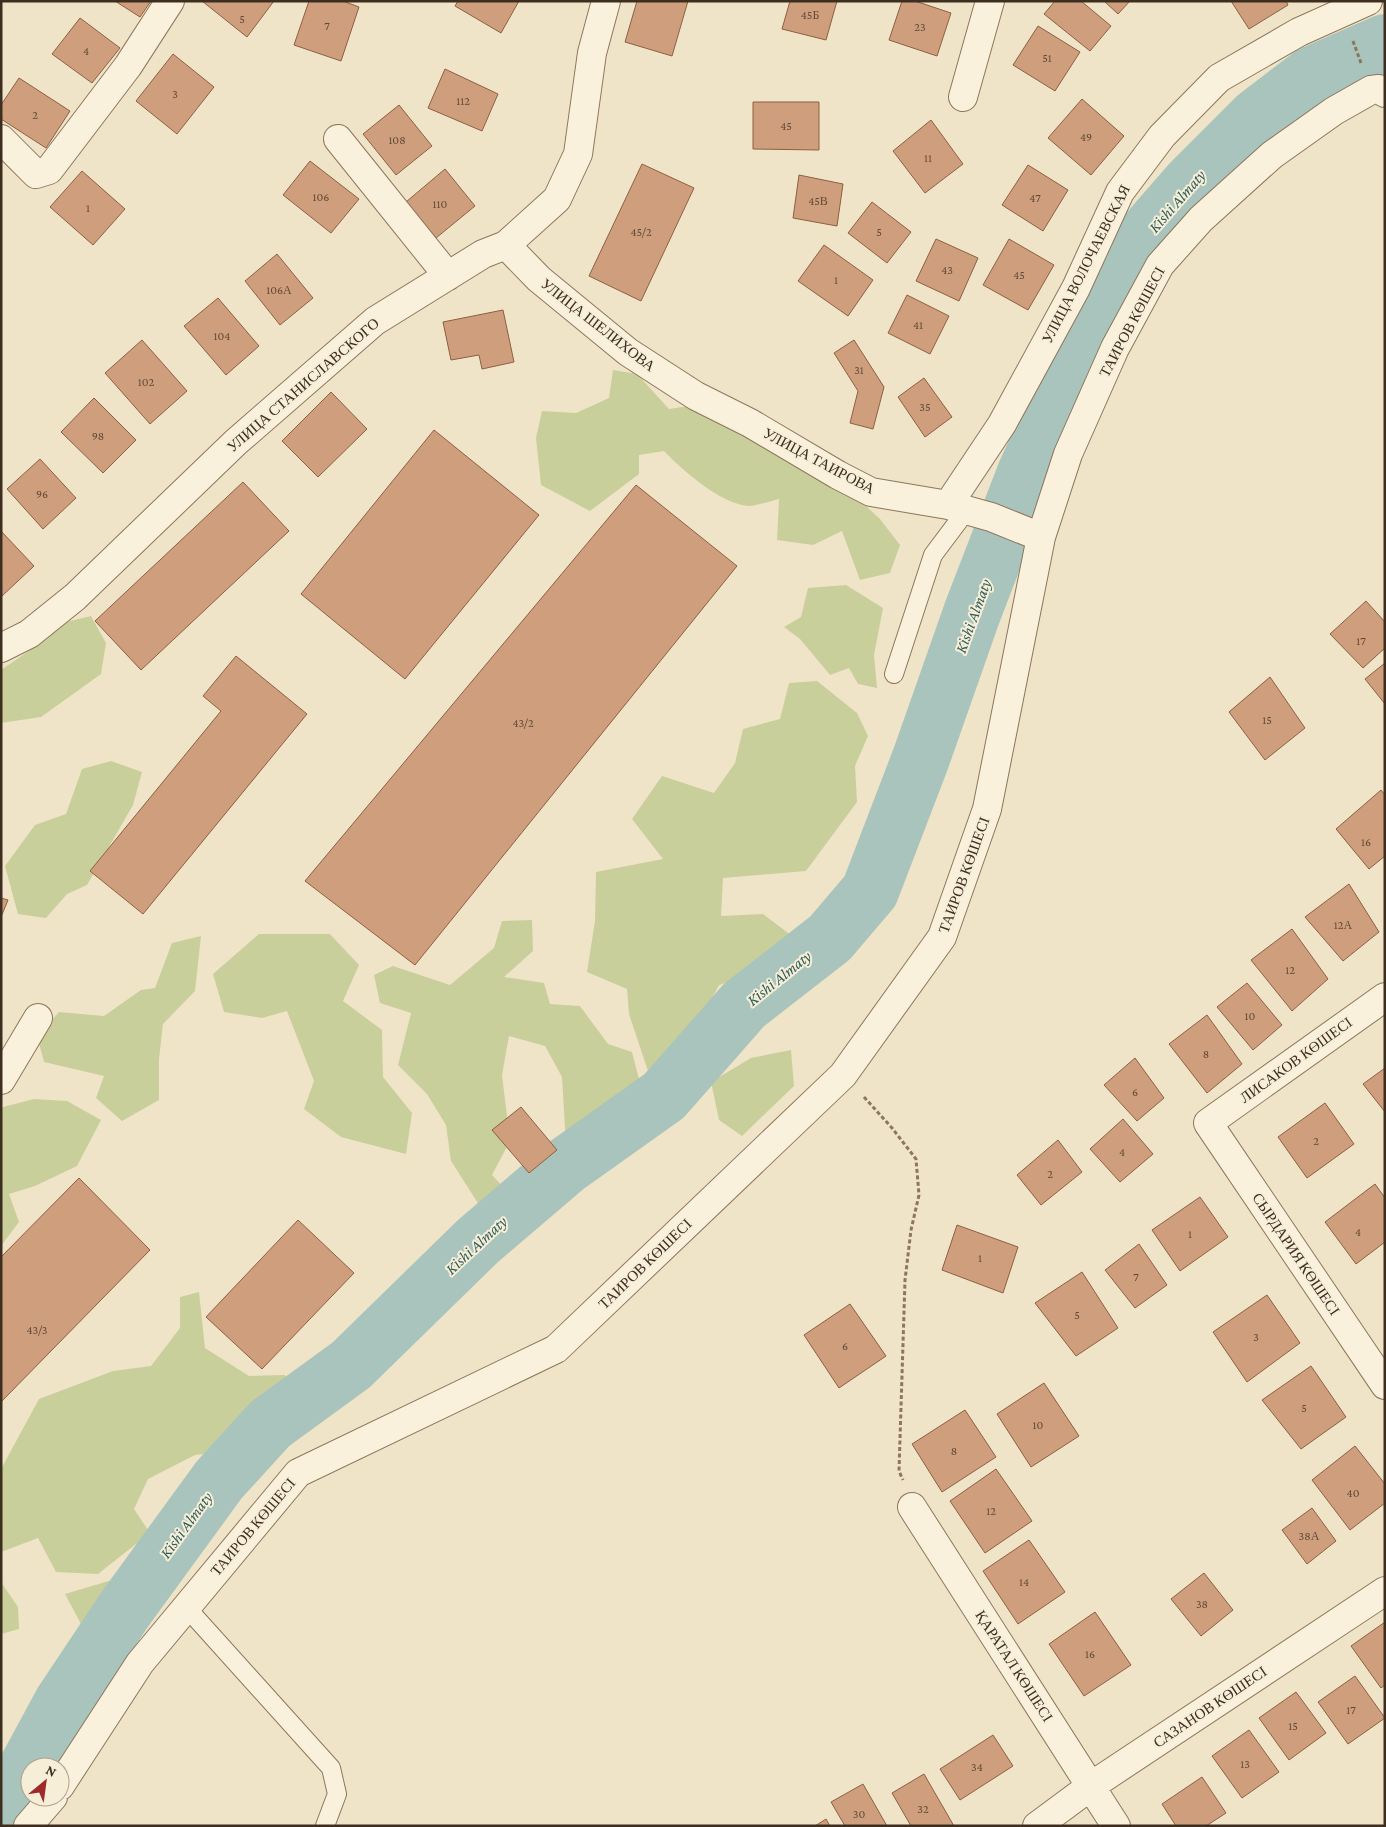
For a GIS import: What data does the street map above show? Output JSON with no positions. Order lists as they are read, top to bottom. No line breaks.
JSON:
{"streets":{"street":["УЛИЦА ВОЛОЧАЕВСКАЯ","ТАИРОВ КӨШЕСІ","УЛИЦА ШЕЛИХОВА","УЛИЦА СТАНИСЛАВСКОГО","УЛИЦА ТАИРОВА","ЛИСАКОВ КӨШЕСІ","СЫРДАРИЯ КӨШЕСІ","ҚАРАТАЛ КӨШЕСІ","САЗАНОВ КӨШЕСІ"]},"crossings":[["УЛИЦА ВОЛОЧАЕВСКАЯ","УЛИЦА ТАИРОВА"],["ТАИРОВ КӨШЕСІ","УЛИЦА ТАИРОВА"],["УЛИЦА ШЕЛИХОВА","УЛИЦА СТАНИСЛАВСКОГО"],["УЛИЦА ШЕЛИХОВА","УЛИЦА ТАИРОВА"],["ЛИСАКОВ КӨШЕСІ","СЫРДАРИЯ КӨШЕСІ"],["ҚАРАТАЛ КӨШЕСІ","САЗАНОВ КӨШЕСІ"]],"water":["Kіshі Almaty"],"house_numbers":["45Б","5","7","23","4","51","3","112","2","45","49","108","11","106","47","45В","110","1","45/2","5","43","45","1","106А","41","104","31","102","35","98","96","17","15","43/2","16","12А","12","10","8","6","2","4","2","4","1","1","7","5","43/3","3","6","5","10","8","40","12","38А","14","38","16","17","15","13","34","32","30"],"north":"top right"}
